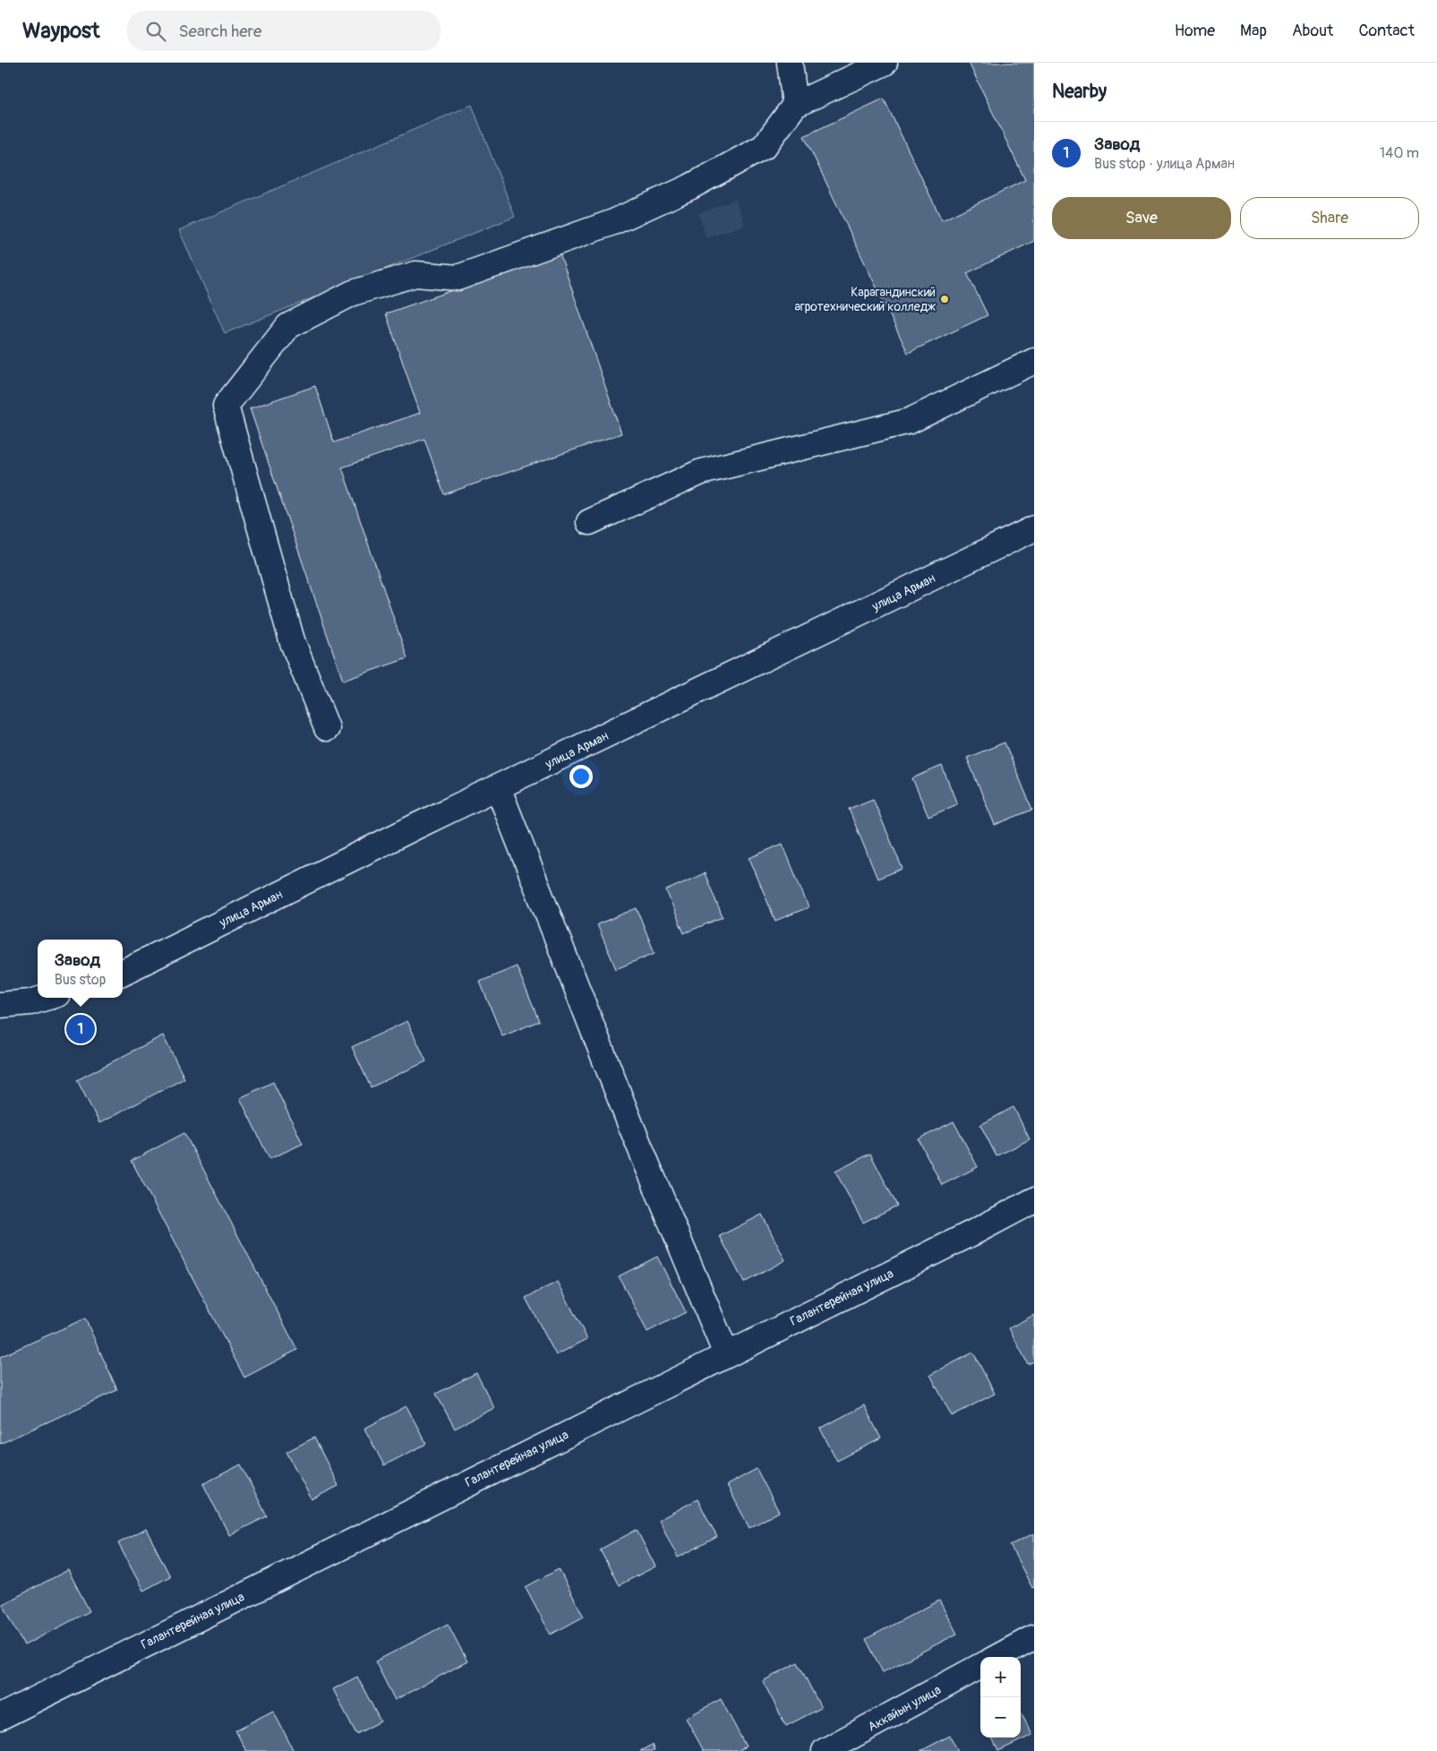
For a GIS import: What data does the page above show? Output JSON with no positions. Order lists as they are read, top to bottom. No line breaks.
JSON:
{"streets":{"street":["улица Арман","Галантерейная улица","Аккайын улица"]},"places":["Карагандинский агротехнический колледж"],"page":{"header":"Waypost","search":"Search here","nav":["Home","Map","About","Contact"],"heading":"Nearby","list":[{"mark":"1","name":"Завод","note":"Bus stop · улица Арман","value":"140 m"}],"buttons":["Save","Share"],"popup":["Завод","Bus stop"],"pins":"1","map_buttons":["+","−"]}}
